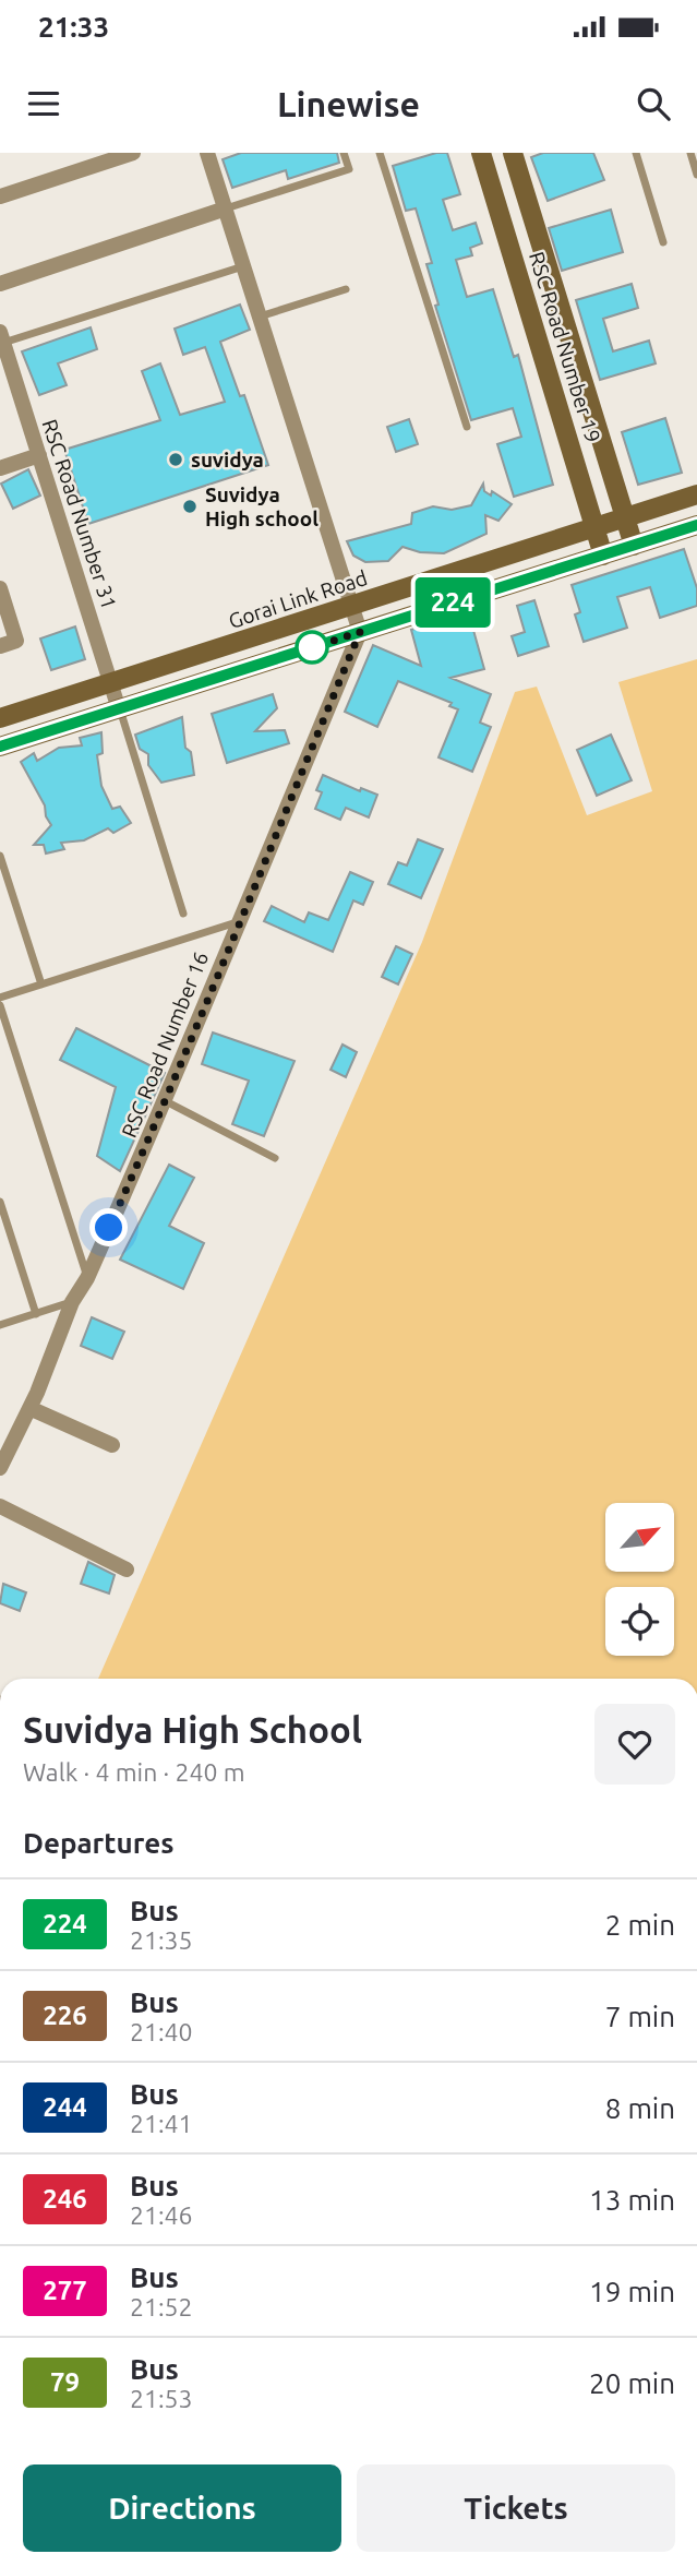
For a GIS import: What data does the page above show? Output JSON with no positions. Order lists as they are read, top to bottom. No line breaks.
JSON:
{"streets":{"main road":["RSC Road Number 19","Gorai Link Road"],"street":["RSC Road Number 31","RSC Road Number 16"]},"crossings":[["RSC Road Number 19","Gorai Link Road"],["RSC Road Number 31","Gorai Link Road"]],"places":["suvidya","Suvidya High school"],"lines":["bus line 224"],"north":"top right","page":{"status":"21:33","header":"Linewise","on_map":"224","heading":[["Suvidya High School","Walk · 4 min · 240 m"],"Departures"],"list":[{"mark":"224","name":"Bus","note":"21:35","value":"2 min"},{"mark":"226","name":"Bus","note":"21:40","value":"7 min"},{"mark":"244","name":"Bus","note":"21:41","value":"8 min"},{"mark":"246","name":"Bus","note":"21:46","value":"13 min"},{"mark":"277","name":"Bus","note":"21:52","value":"19 min"},{"mark":"79","name":"Bus","note":"21:53","value":"20 min"}],"buttons":["Directions","Tickets"]}}
